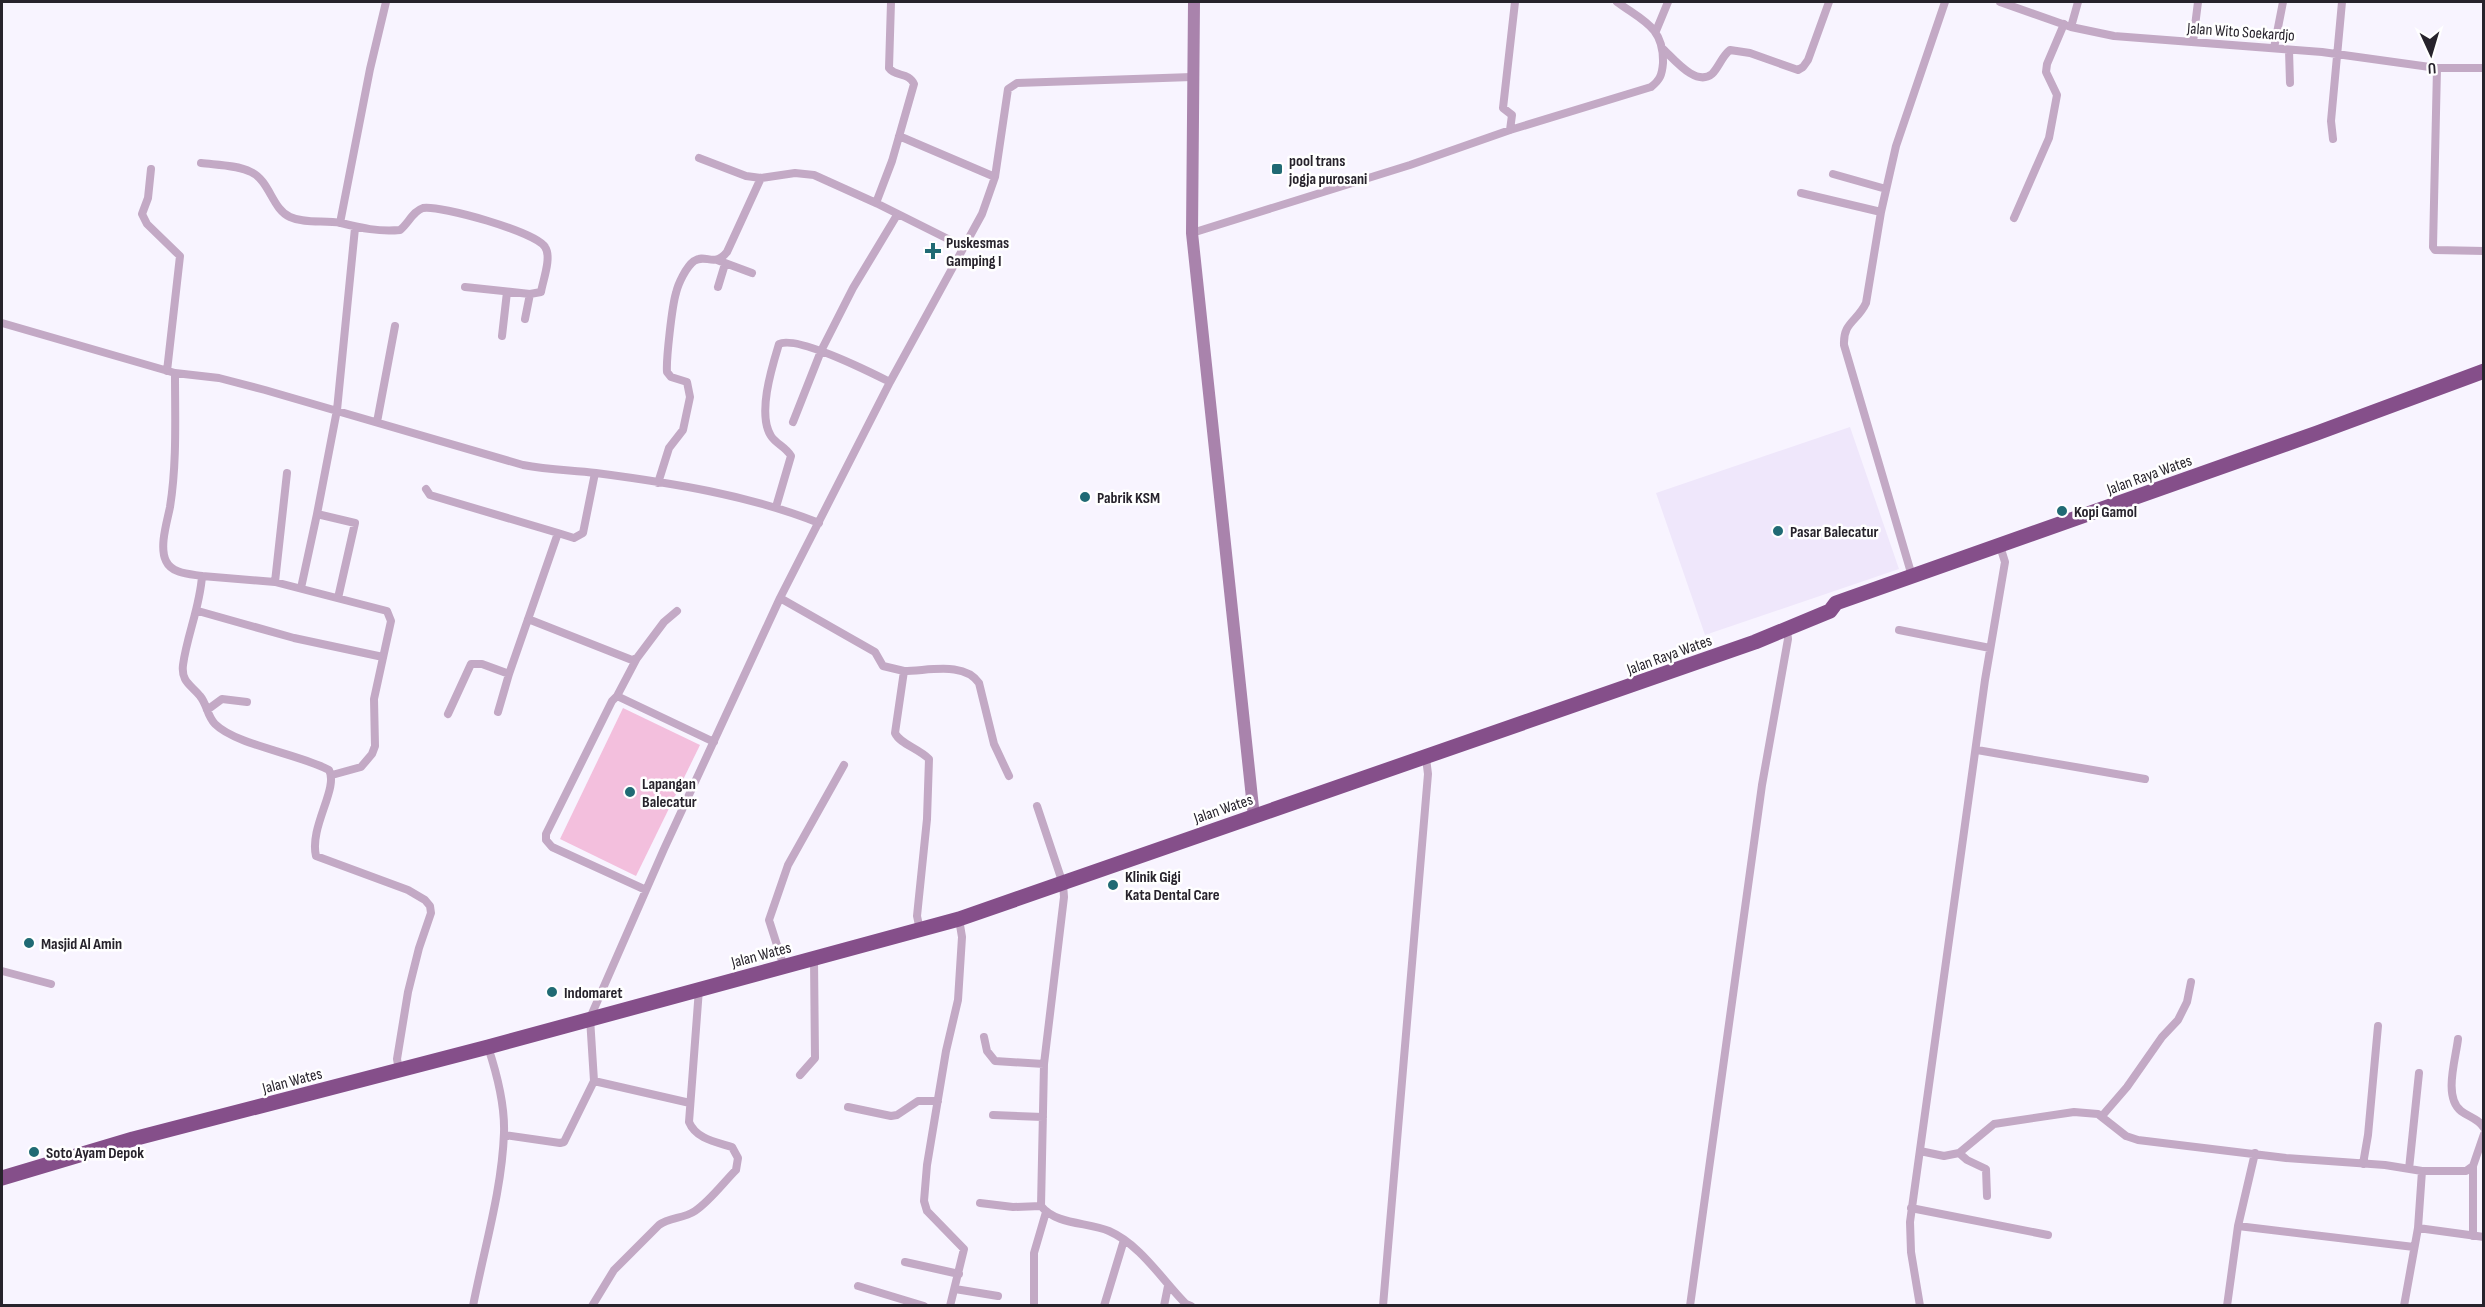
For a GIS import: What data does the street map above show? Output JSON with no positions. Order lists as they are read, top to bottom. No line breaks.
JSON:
{"streets":{"highway":["Jalan Raya Wates","Jalan Wates"],"street":["Jalan Wito Soekardjo"]},"crossings":[["Jalan Raya Wates","Jalan Wates"]],"places":{"transit":["pool trans jogja purosani"],"health":["Puskesmas Gamping I"],"other":["Pabrik KSM","Kopi Gamol","Pasar Balecatur","Lapangan Balecatur","Klinik Gigi Kata Dental Care","Masjid Al Amin","Indomaret","Soto Ayam Depok"]},"north":"bottom"}
